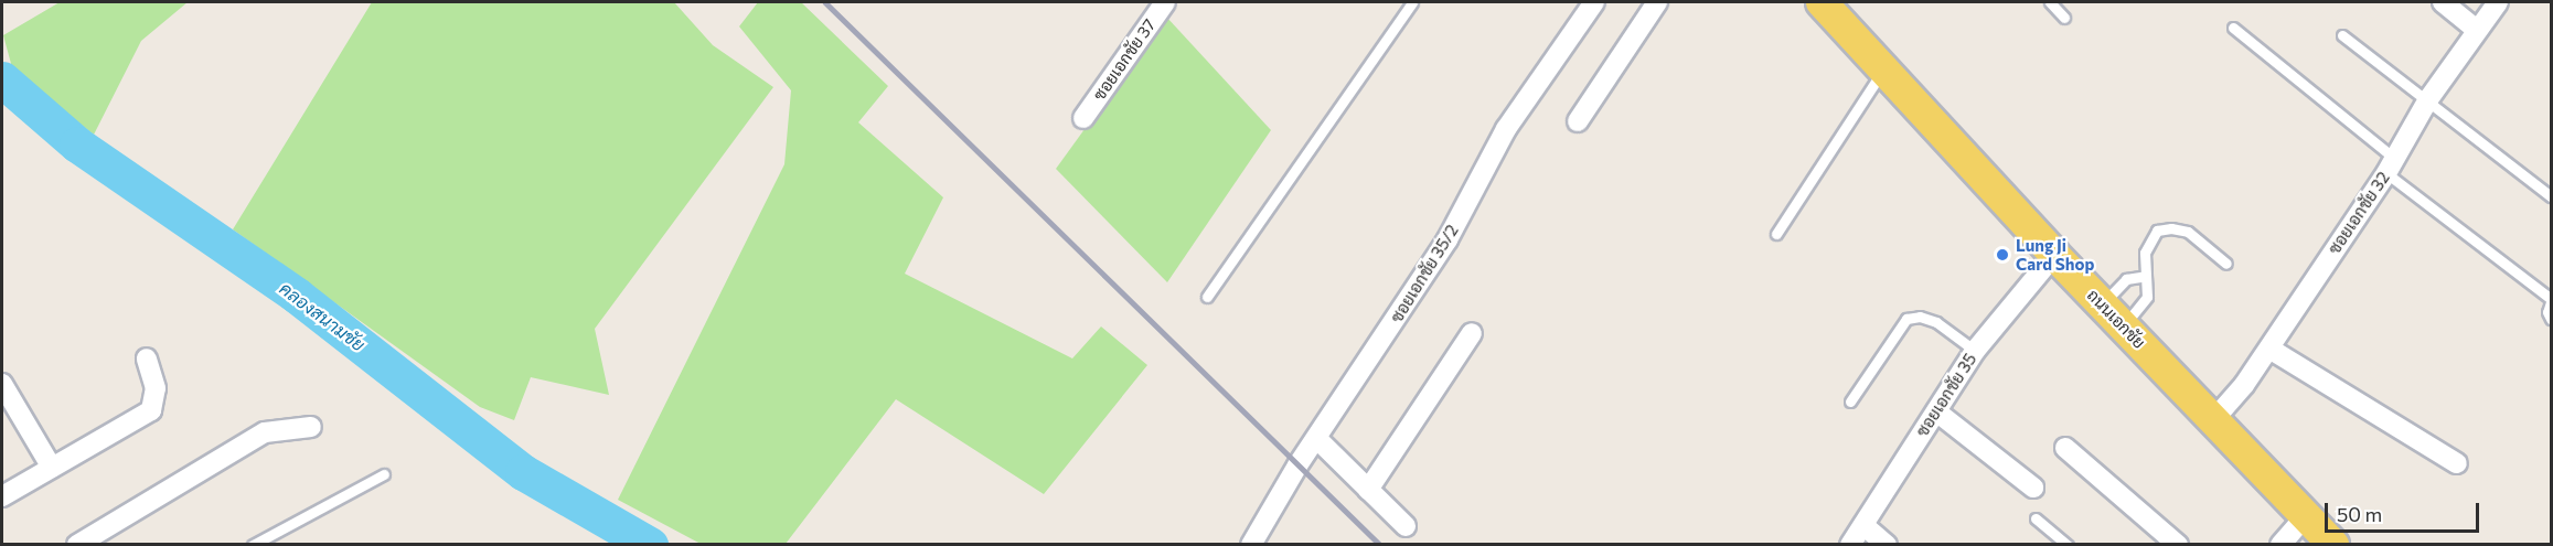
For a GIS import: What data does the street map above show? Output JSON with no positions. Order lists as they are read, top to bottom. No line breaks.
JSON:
{"streets":{"main road":["ถนนเอกชัย"],"street":["ซอยเอกชัย 37","ซอยเอกชัย 32","ซอยเอกชัย 35/2","ซอยเอกชัย 35"]},"crossings":[["ซอยเอกชัย 32","ถนนเอกชัย"],["ถนนเอกชัย","ซอยเอกชัย 35"]],"water":["คลองสนามชัย"],"places":["Lung Ji Card Shop"],"scale_bar":"50 m"}
